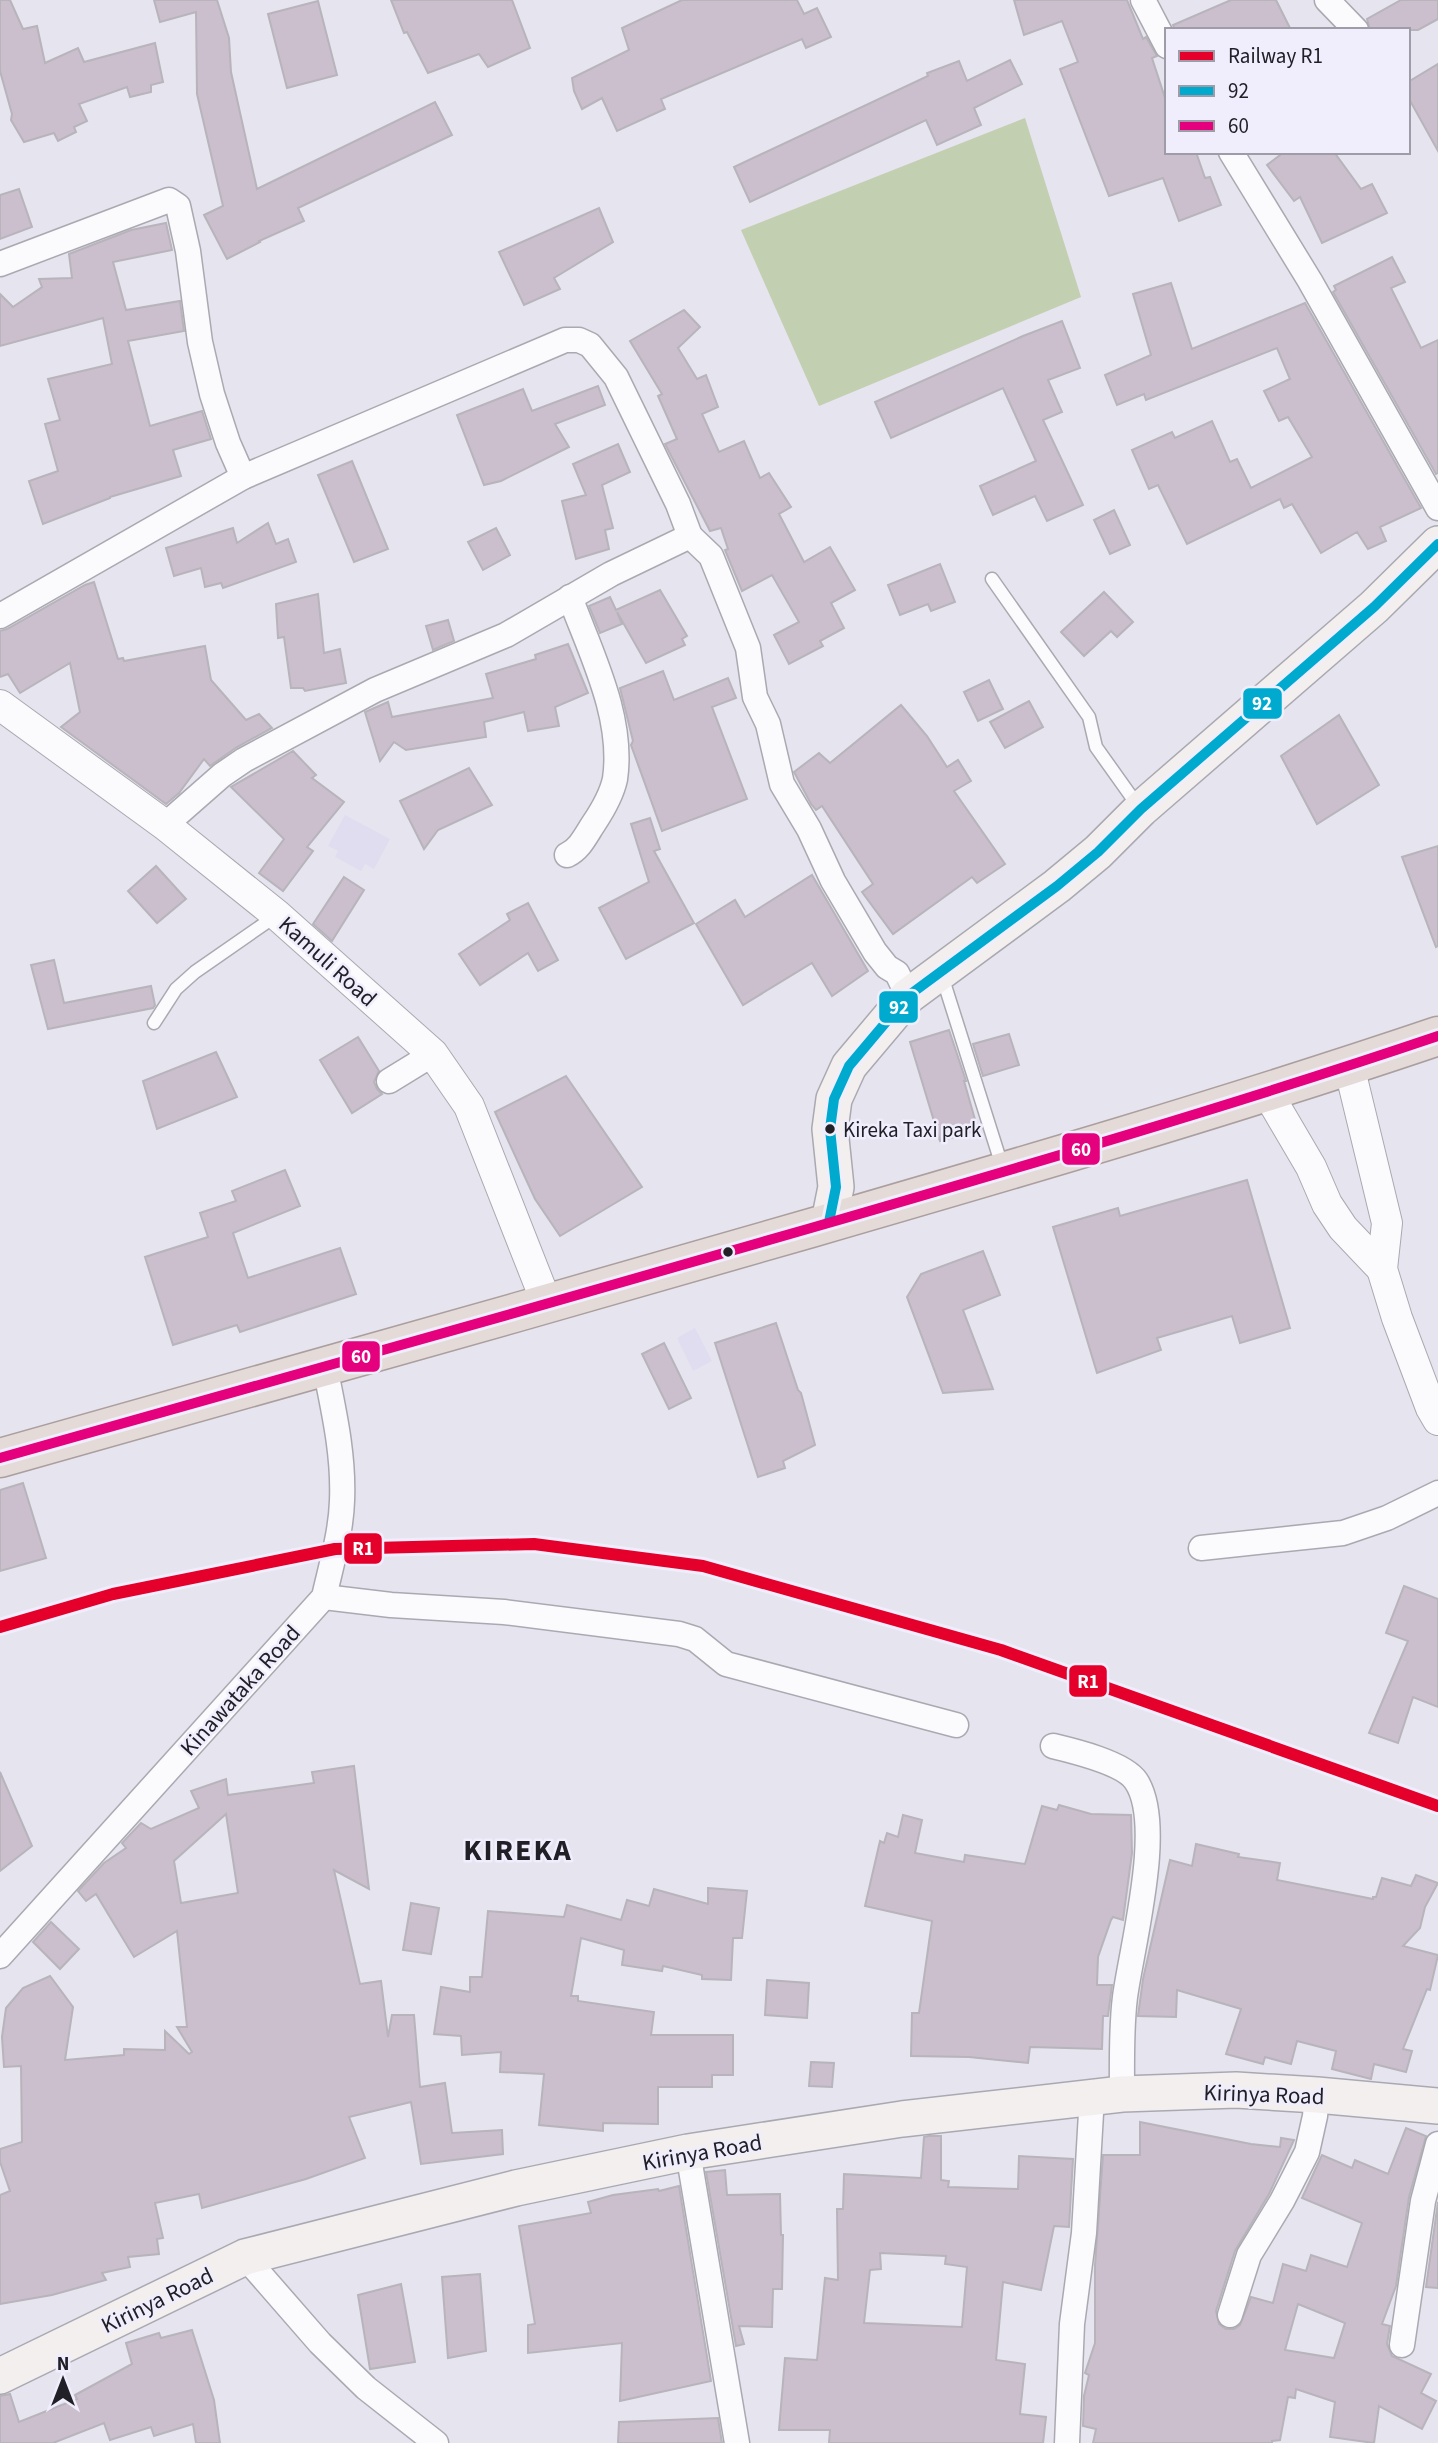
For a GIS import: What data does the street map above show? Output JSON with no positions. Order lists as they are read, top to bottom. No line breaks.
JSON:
{"streets":{"main road":["Kirinya Road"],"street":["Kamuli Road","Kinawataka Road"]},"districts":["KIREKA"],"places":["Kireka Taxi park"],"lines":["transit line 92","transit line 60","rail line R1"],"legend":["Railway R1","92","60"],"north":"top"}
